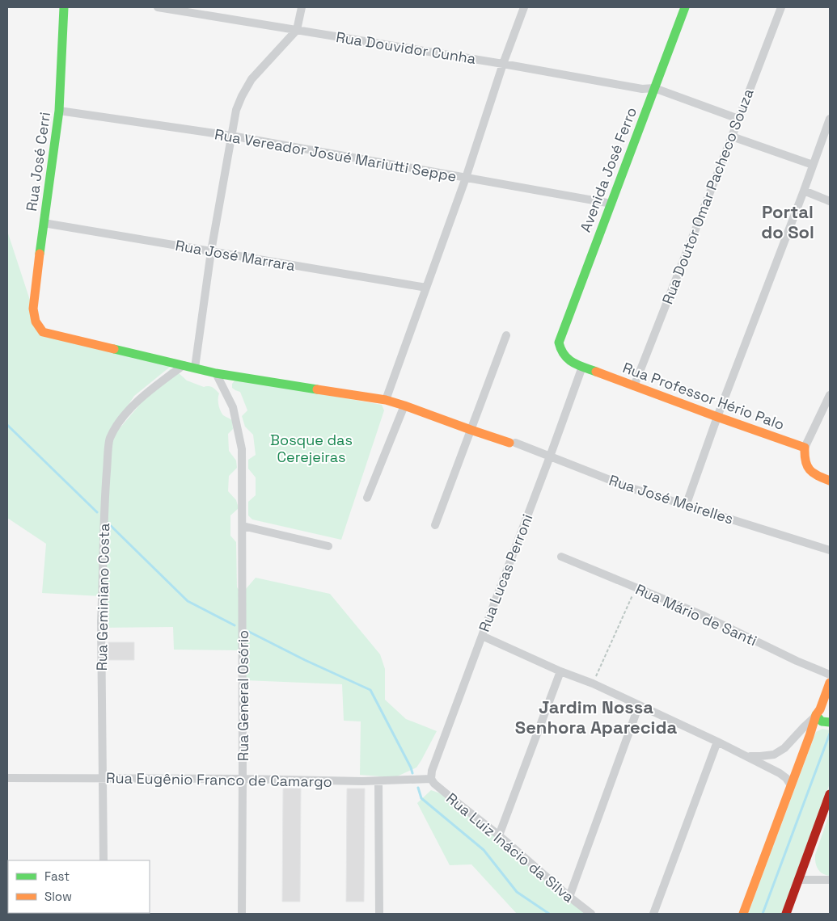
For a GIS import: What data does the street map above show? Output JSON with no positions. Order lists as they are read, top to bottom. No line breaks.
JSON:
{"streets":{"street":["Rua Douvidor Cunha","Rua Vereador Josué Mariutti Seppe","Rua José Cerri","Avenida José Ferro","Rua Doutor Omar Pacheco Souza","Rua José Marrara","Rua Professor Hério Palo","Rua José Meirelles","Rua Lucas Perroni","Rua Geminiano Costa","Rua Mário de Santi","Rua General Osório","Rua Eugênio Franco de Camargo","Rua Luiz Inácio da Silva"]},"crossings":[["Rua Douvidor Cunha","Avenida José Ferro"],["Rua Douvidor Cunha","Rua Doutor Omar Pacheco Souza"],["Rua Vereador Josué Mariutti Seppe","Rua José Cerri"],["Rua Vereador Josué Mariutti Seppe","Avenida José Ferro"],["Rua José Cerri","Rua José Marrara"],["Rua José Cerri","Rua Geminiano Costa"],["Avenida José Ferro","Rua Professor Hério Palo"],["Rua Doutor Omar Pacheco Souza","Rua Professor Hério Palo"],["Rua Professor Hério Palo","Rua Lucas Perroni"],["Rua José Meirelles","Rua Lucas Perroni"],["Rua Lucas Perroni","Rua Eugênio Franco de Camargo"],["Rua Lucas Perroni","Rua Luiz Inácio da Silva"],["Rua Geminiano Costa","Rua Eugênio Franco de Camargo"],["Rua General Osório","Rua Eugênio Franco de Camargo"],["Rua Eugênio Franco de Camargo","Rua Luiz Inácio da Silva"]],"districts":["Portal do Sol","Jardim Nossa Senhora Aparecida"],"parks":["Bosque das Cerejeiras"],"legend":["Fast","Slow"]}
